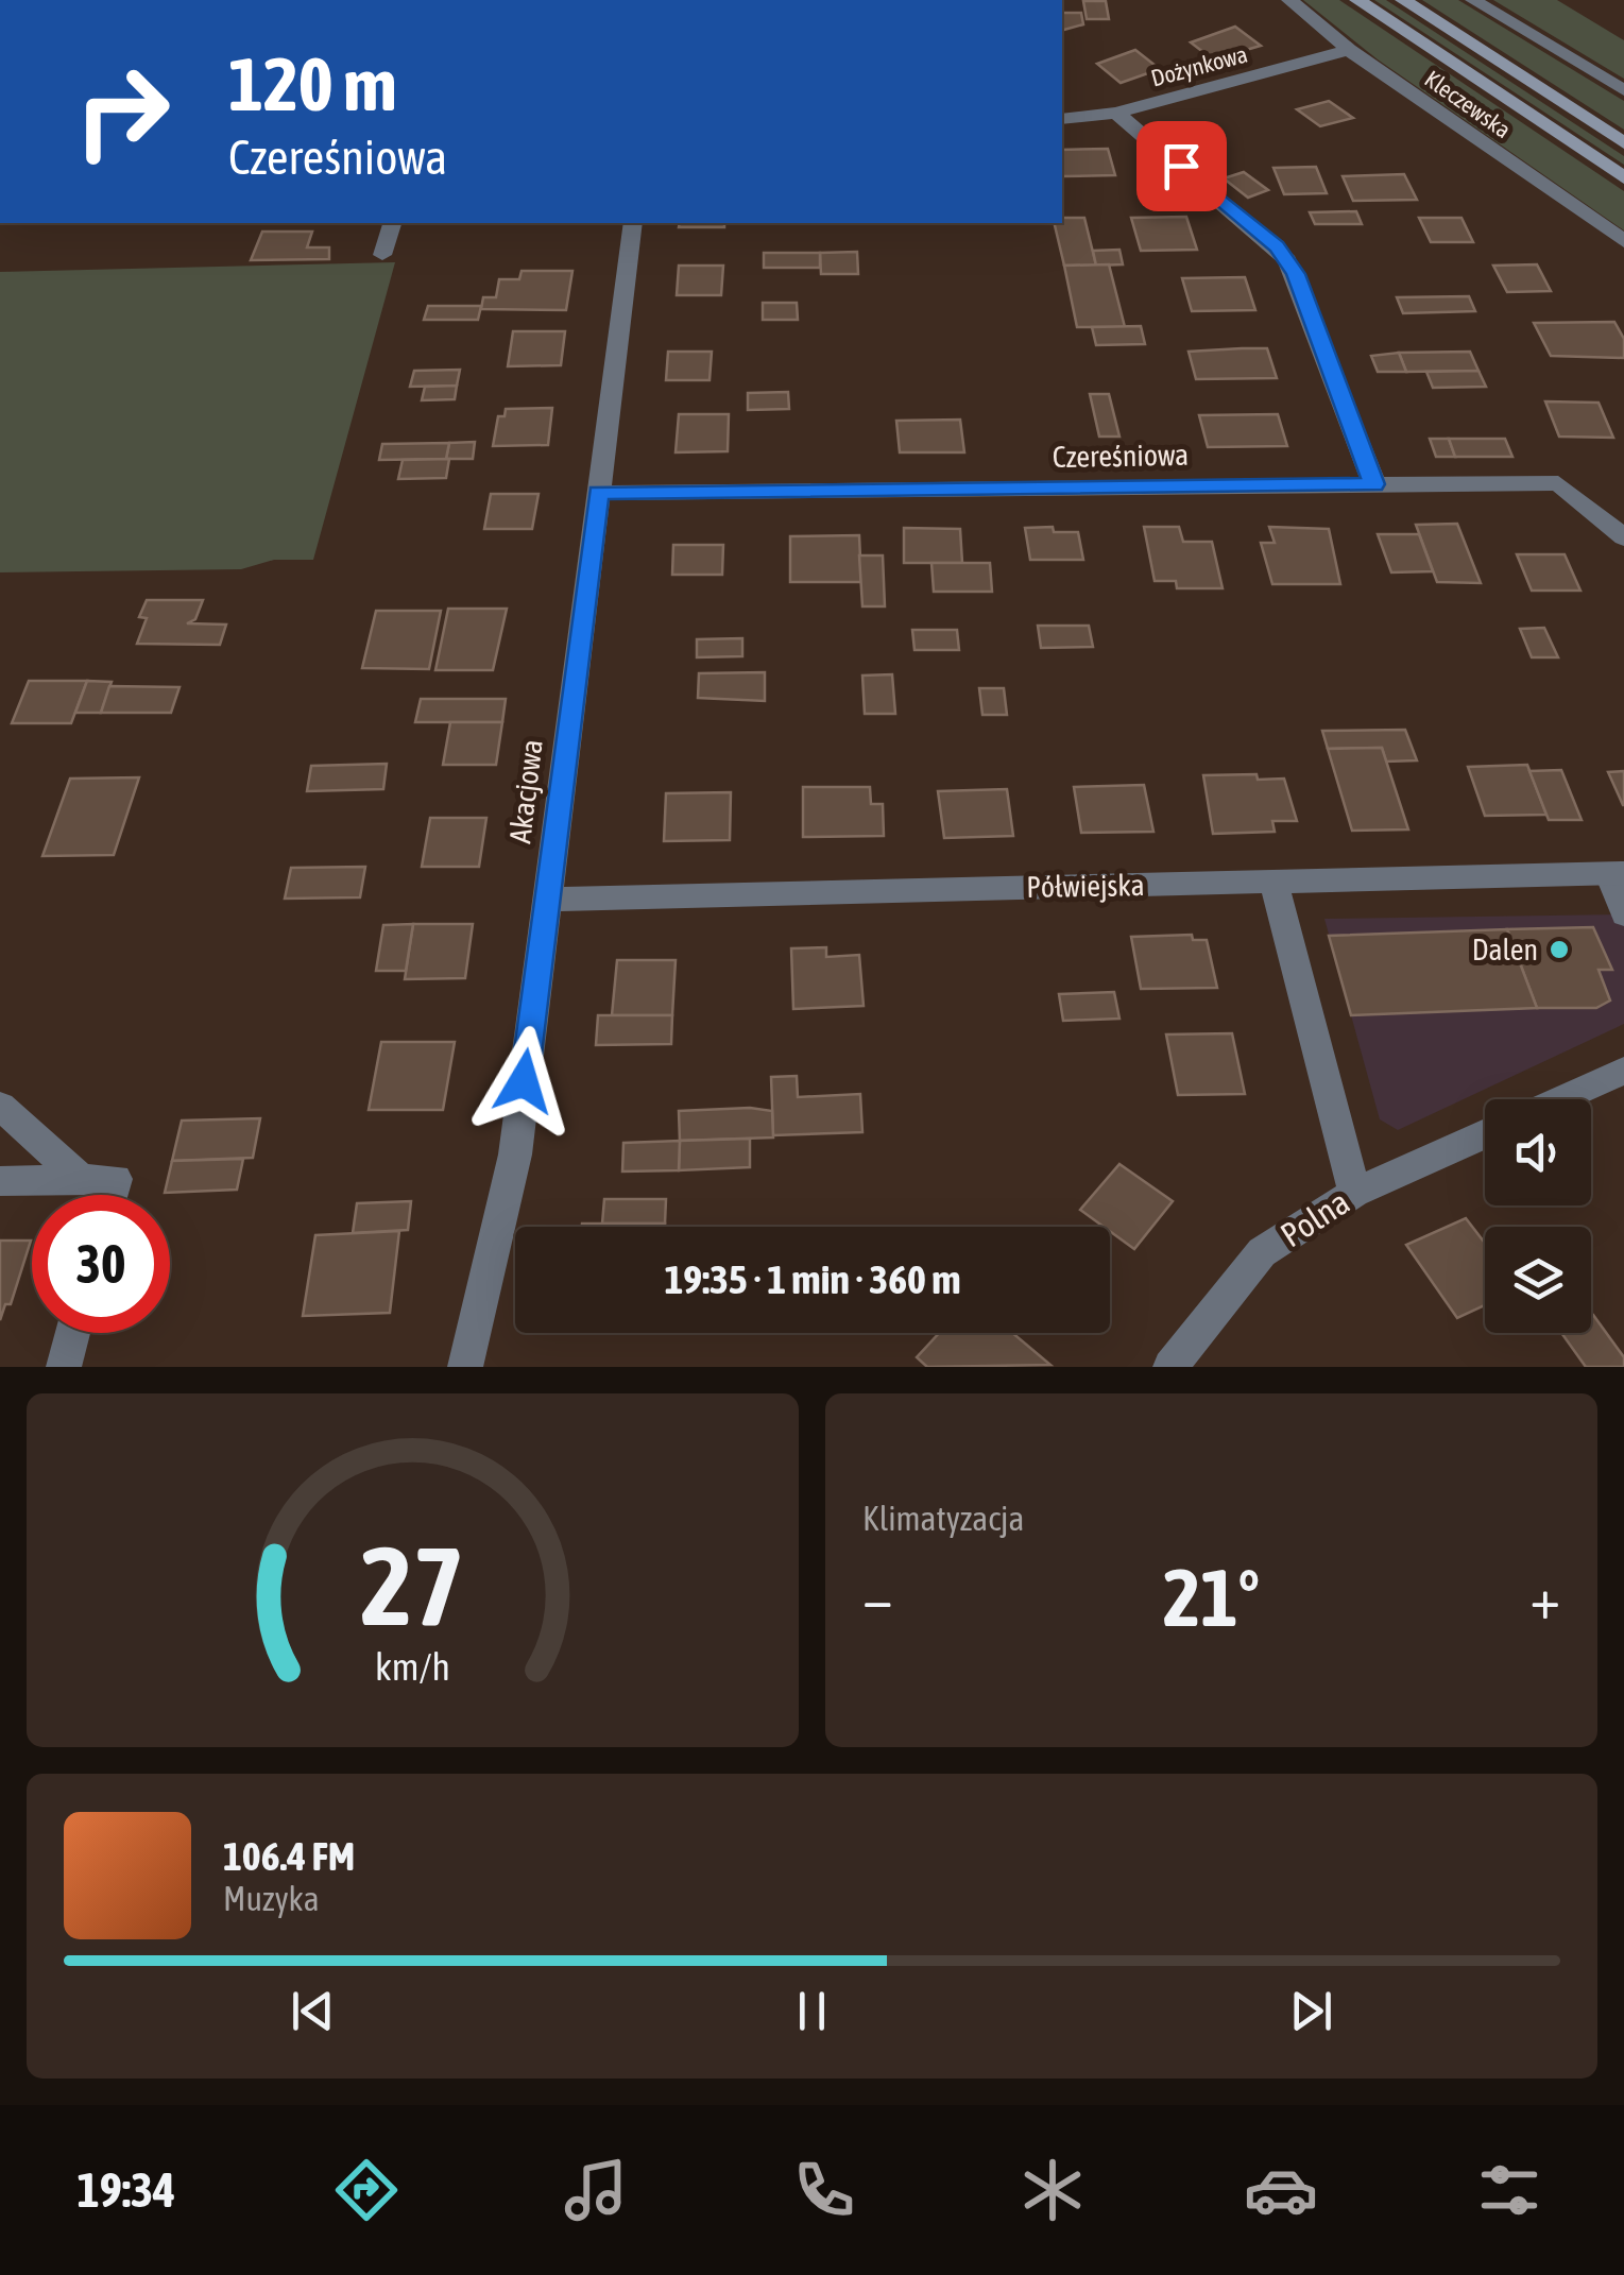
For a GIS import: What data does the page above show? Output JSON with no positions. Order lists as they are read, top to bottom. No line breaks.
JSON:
{"streets":{"main road":["Kleczewska"],"street":["Dożynkowa","Czereśniowa","Akacjowa","Półwiejska","Polna"]},"crossings":[["Dożynkowa","Kleczewska"],["Czereśniowa","Akacjowa"],["Akacjowa","Półwiejska"]],"places":["Dalen"],"page":{"turn":["120 m","Czereśniowa"],"limit":"30","trip":"19:35 · 1 min · 360 m","tile":"Klimatyzacja","heat":["−","21°","+"],"song":["106.4 FM","Muzyka"],"tabs":"19:34","gauge":["27","km/h"]}}
